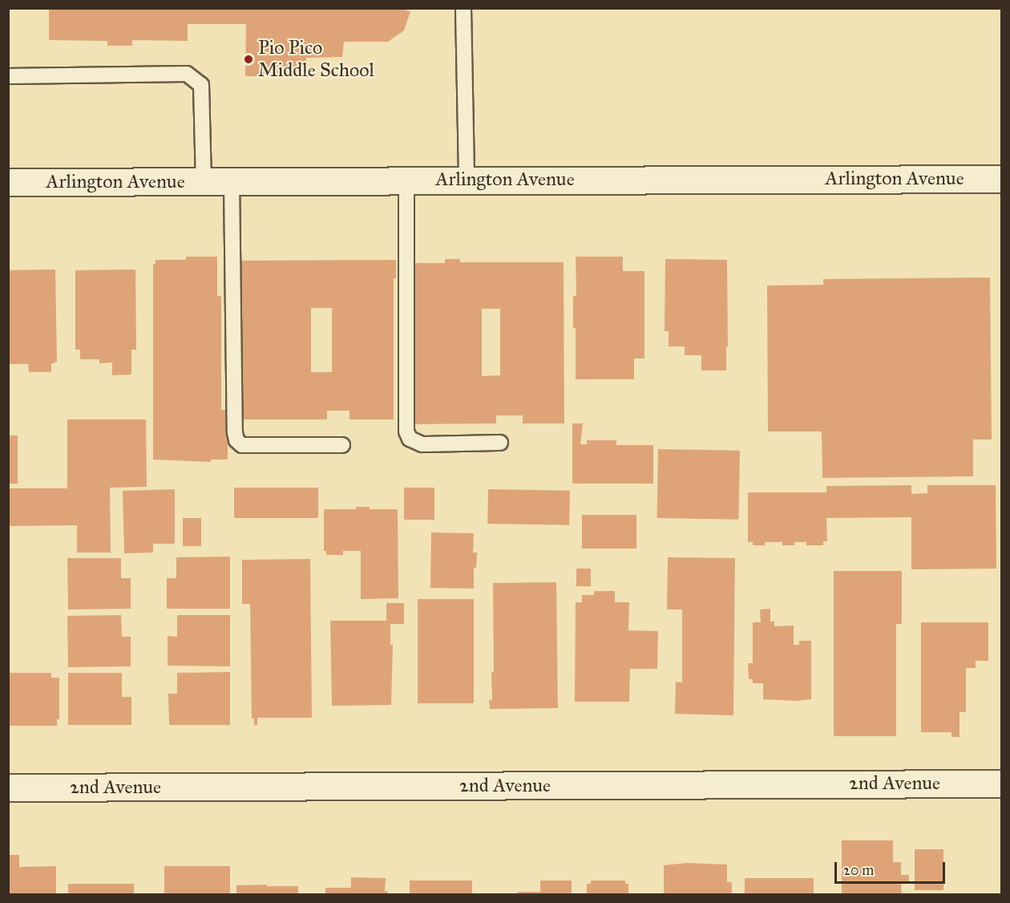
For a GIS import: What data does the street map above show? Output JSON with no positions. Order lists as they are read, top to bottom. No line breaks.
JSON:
{"streets":{"main road":["Arlington Avenue","2nd Avenue"]},"places":["Pio Pico Middle School"],"scale_bar":"20 m"}
